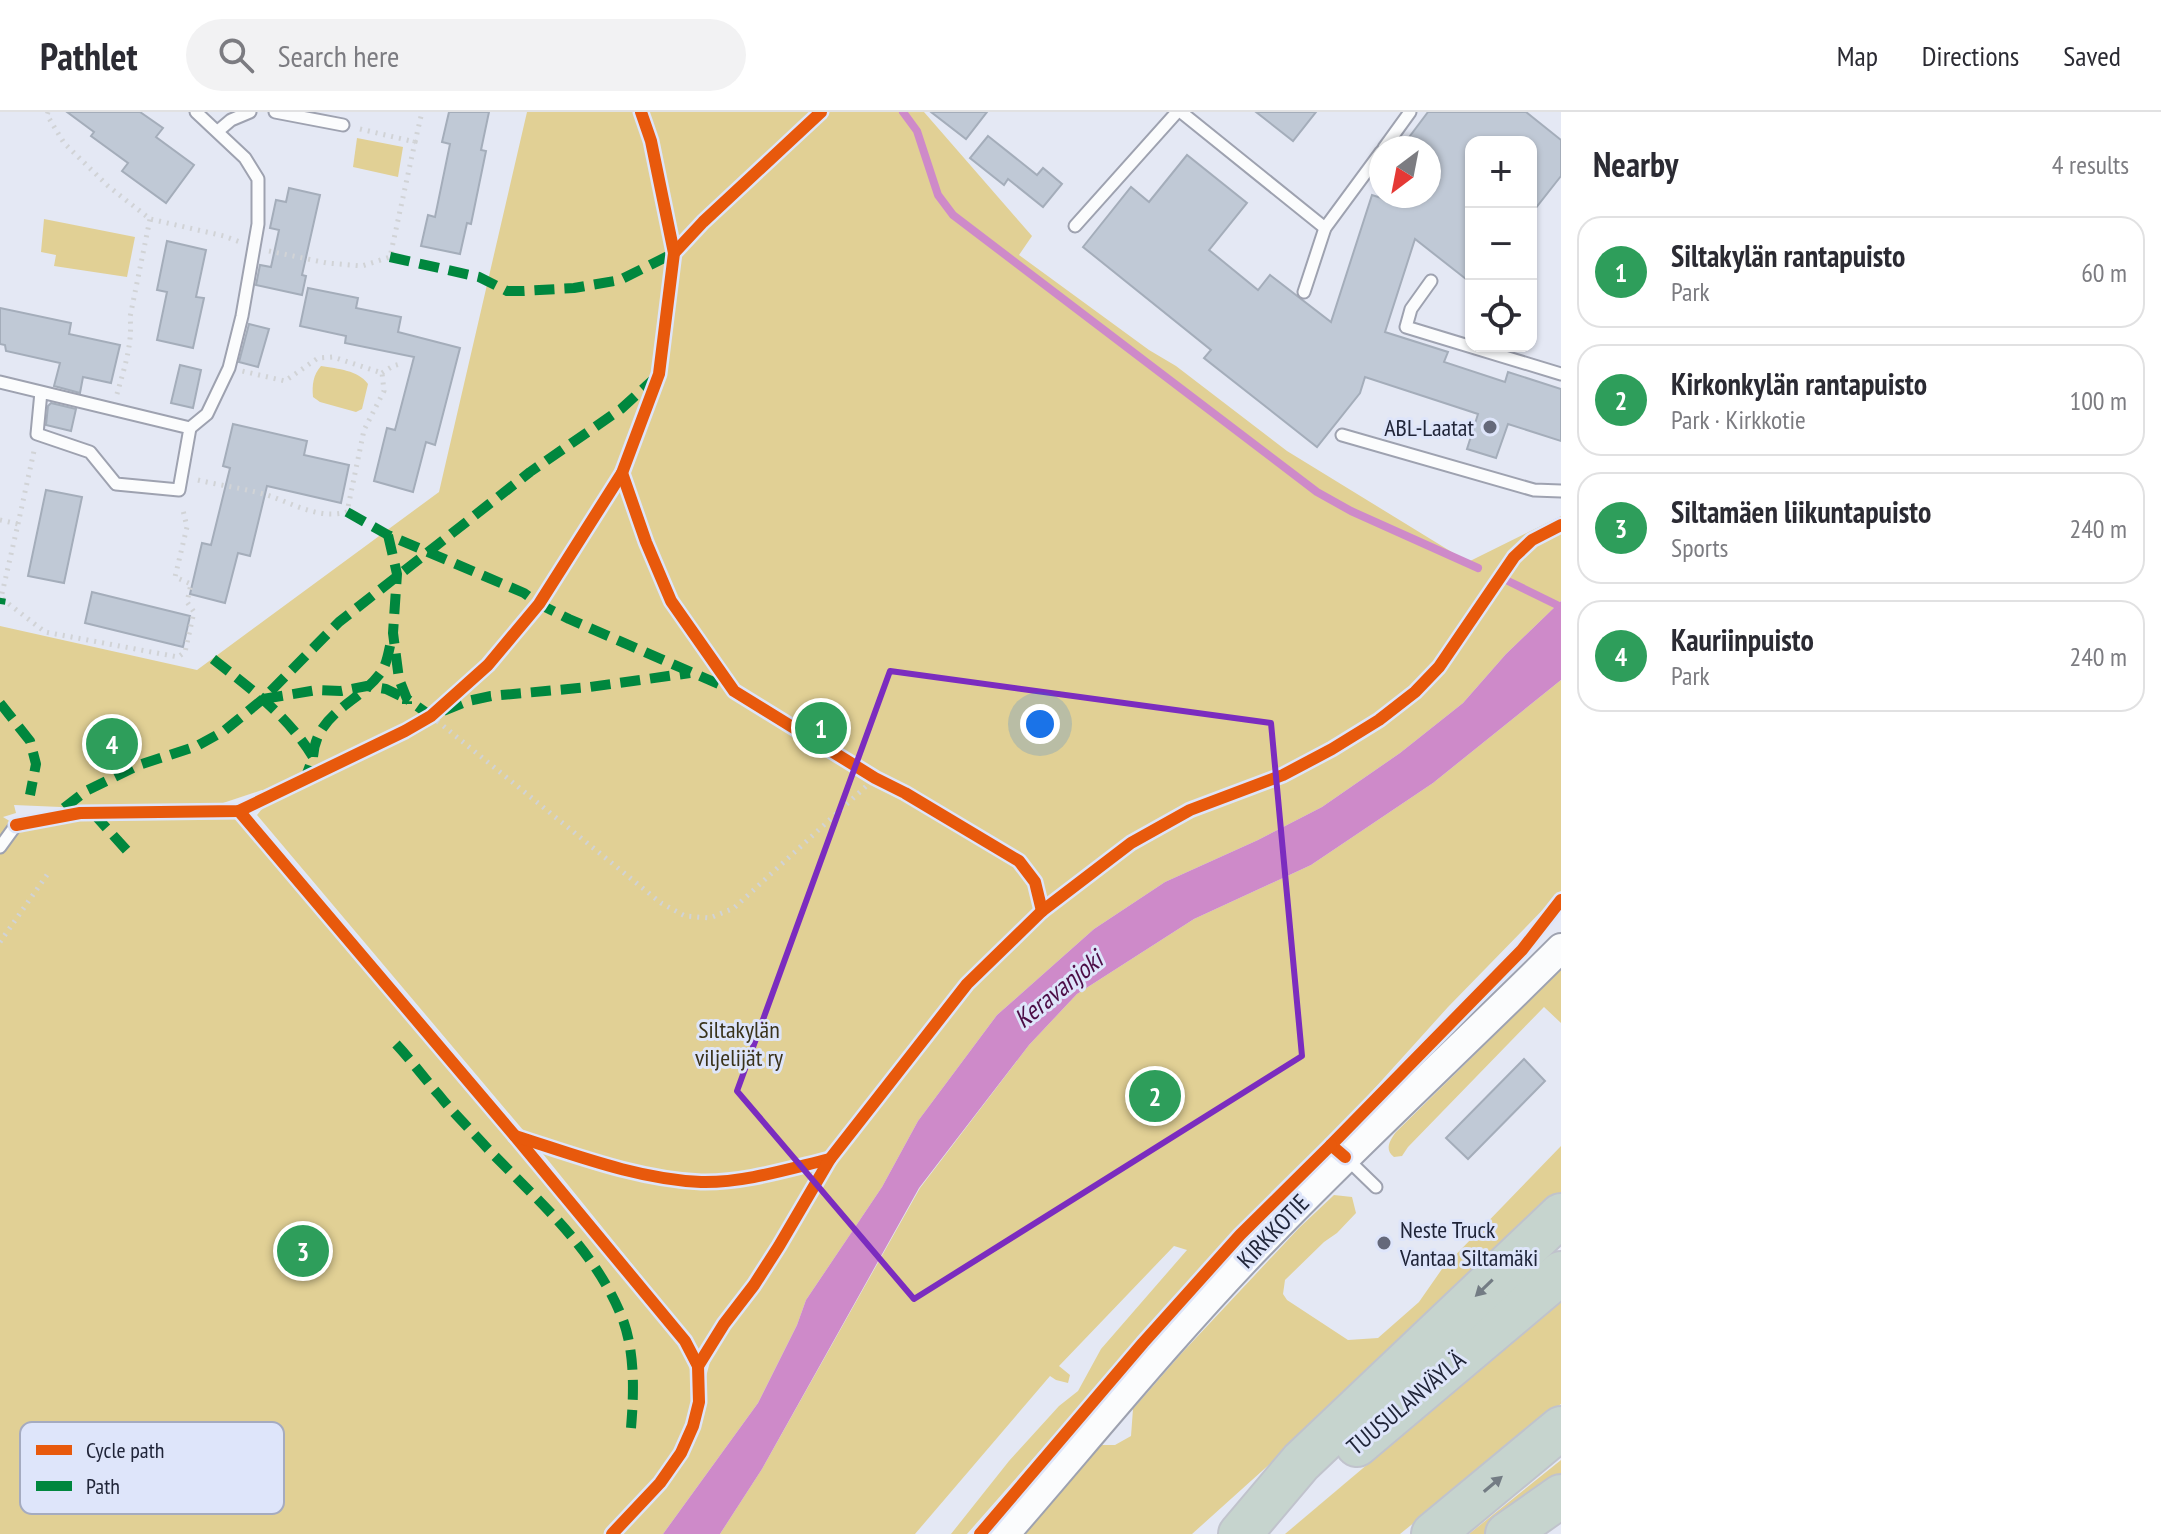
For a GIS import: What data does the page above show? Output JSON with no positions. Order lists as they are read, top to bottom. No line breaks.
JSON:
{"streets":{"highway":["TUUSULANVÄYLÄ"],"street":["KIRKKOTIE"]},"water":["Keravanjoki"],"parks":["Siltakylän viljelijät ry"],"places":["ABL-Laatat","Neste Truck Vantaa Siltamäki"],"legend":["Cycle path","Path"],"north":"bottom left","page":{"header":"Pathlet","search":"Search here","nav":["Map","Directions","Saved"],"heading":["Nearby","4 results"],"map_buttons":["+","−"],"list":[{"mark":"1","name":"Siltakylän rantapuisto","note":"Park","value":"60 m"},{"mark":"2","name":"Kirkonkylän rantapuisto","note":"Park · Kirkkotie","value":"100 m"},{"mark":"3","name":"Siltamäen liikuntapuisto","note":"Sports","value":"240 m"},{"mark":"4","name":"Kauriinpuisto","note":"Park","value":"240 m"}],"pins":["1","4","2","3"]}}
